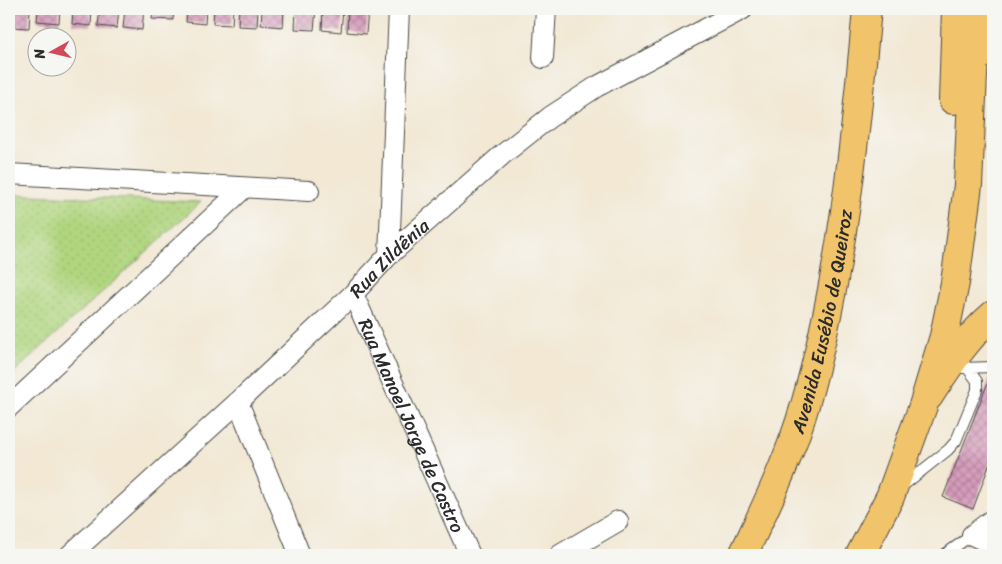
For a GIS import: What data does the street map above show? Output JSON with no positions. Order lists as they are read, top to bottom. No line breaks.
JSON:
{"streets":{"main road":["Avenida Eusébio de Queiroz"],"street":["Rua Zildênia","Rua Manoel Jorge de Castro"]},"crossings":[["Rua Zildênia","Rua Manoel Jorge de Castro"]],"north":"left"}
